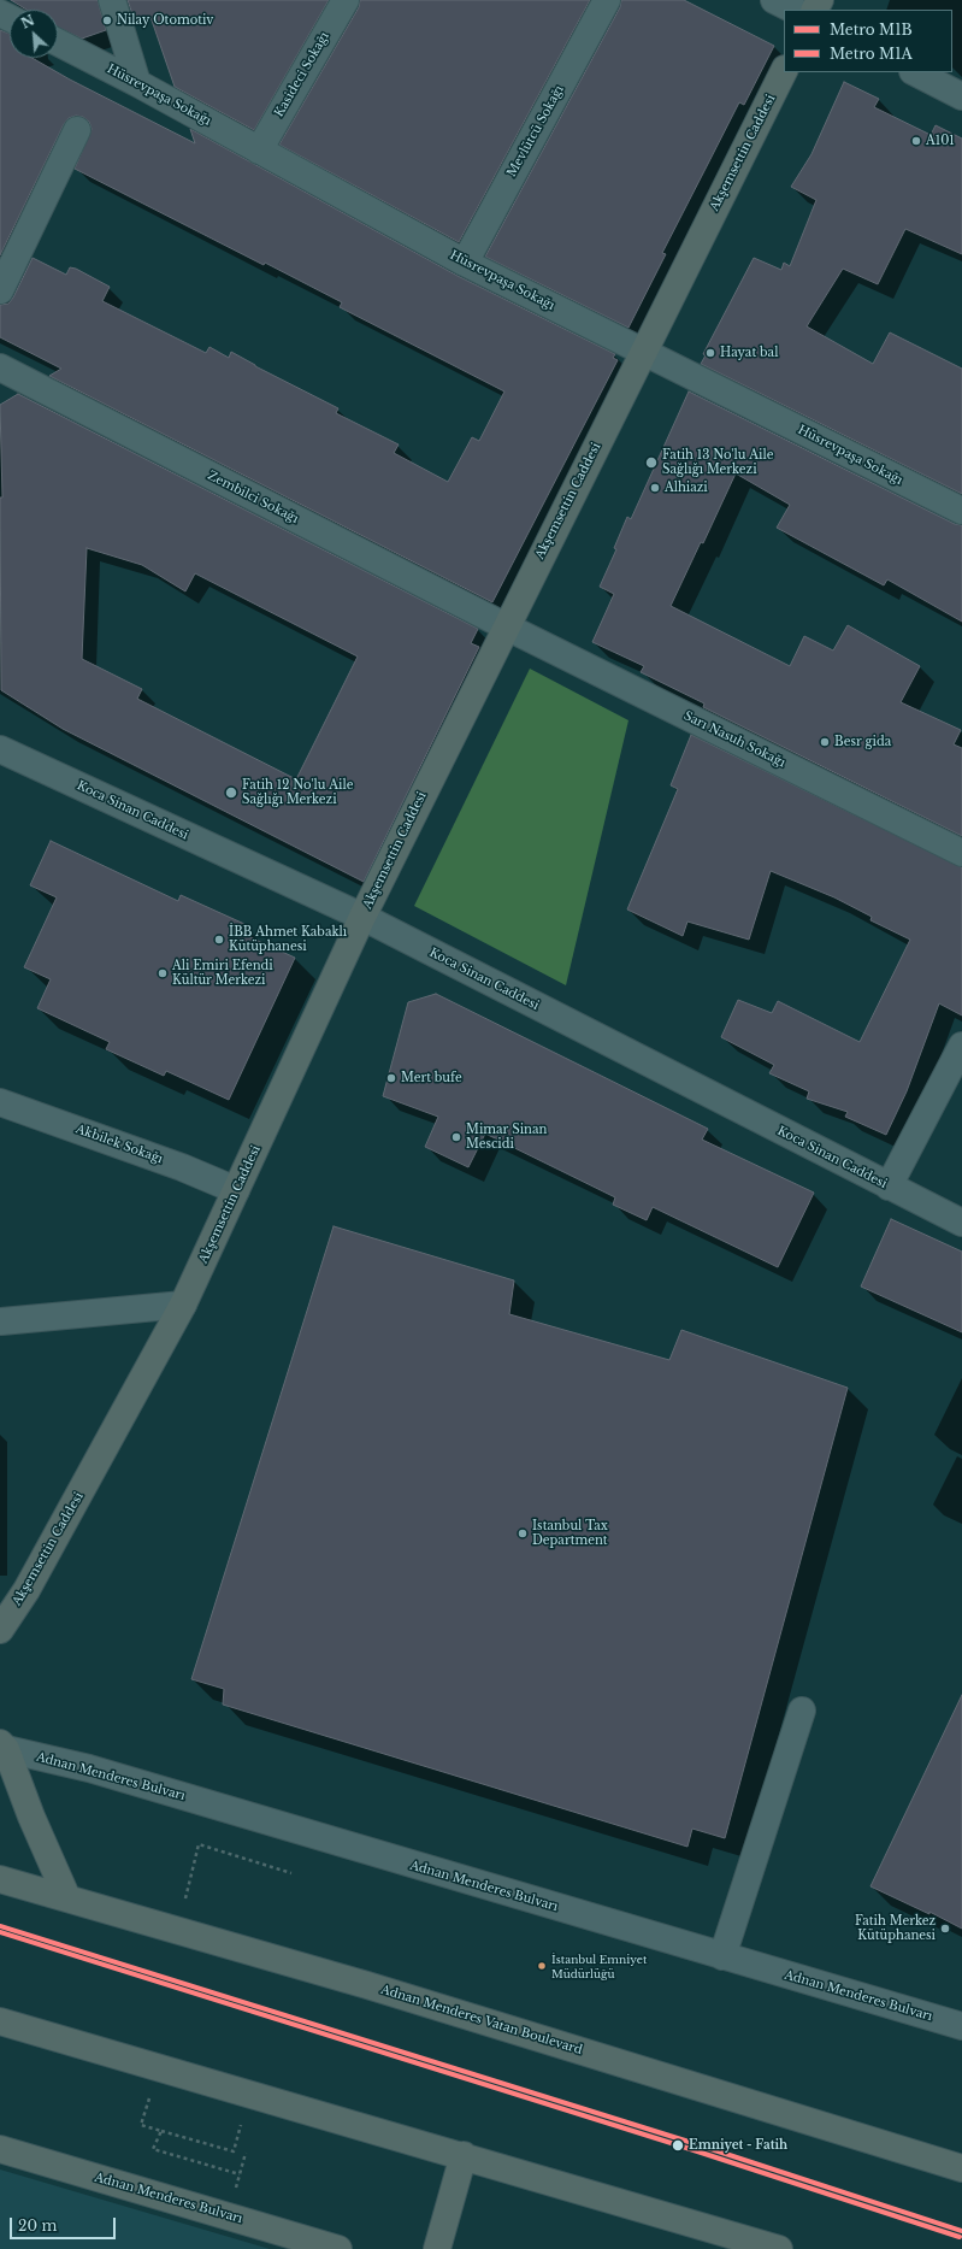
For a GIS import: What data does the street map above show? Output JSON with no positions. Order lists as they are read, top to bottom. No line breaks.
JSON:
{"streets":{"main road":["Akşemsettin Caddesi","Adnan Menderes Bulvarı","Adnan Menderes Vatan Boulevard"],"street":["Kasideci Sokağı","Hüsrevpaşa Sokağı","Mevlütcü Sokağı","Zembilci Sokağı","Sarı Nasuh Sokağı","Koca Sinan Caddesi","Akbilek Sokağı"]},"crossings":[["Kasideci Sokağı","Hüsrevpaşa Sokağı"],["Hüsrevpaşa Sokağı","Mevlütcü Sokağı"],["Hüsrevpaşa Sokağı","Akşemsettin Caddesi"],["Akşemsettin Caddesi","Zembilci Sokağı"],["Akşemsettin Caddesi","Sarı Nasuh Sokağı"],["Akşemsettin Caddesi","Koca Sinan Caddesi"],["Akşemsettin Caddesi","Akbilek Sokağı"],["Zembilci Sokağı","Sarı Nasuh Sokağı"]],"places":["Nilay Otomotiv","A101","Hayat bal","Fatih 13 No'lu Aile Sağlığı Merkezi","Alhiazi","Besr gida","Fatih 12 No'lu Aile Sağlığı Merkezi","İBB Ahmet Kabaklı Kütüphanesi","Ali Emiri Efendi Kültür Merkezi","Mert bufe","Mimar Sinan Mescidi","Istanbul Tax Department","Fatih Merkez Kütüphanesi","İstanbul Emniyet Müdürlüğü","Emniyet - Fatih"],"lines":["metro line M1B","metro line M1A"],"legend":["Metro M1B","Metro M1A"],"scale_bar":"20 m","north":"top left"}
